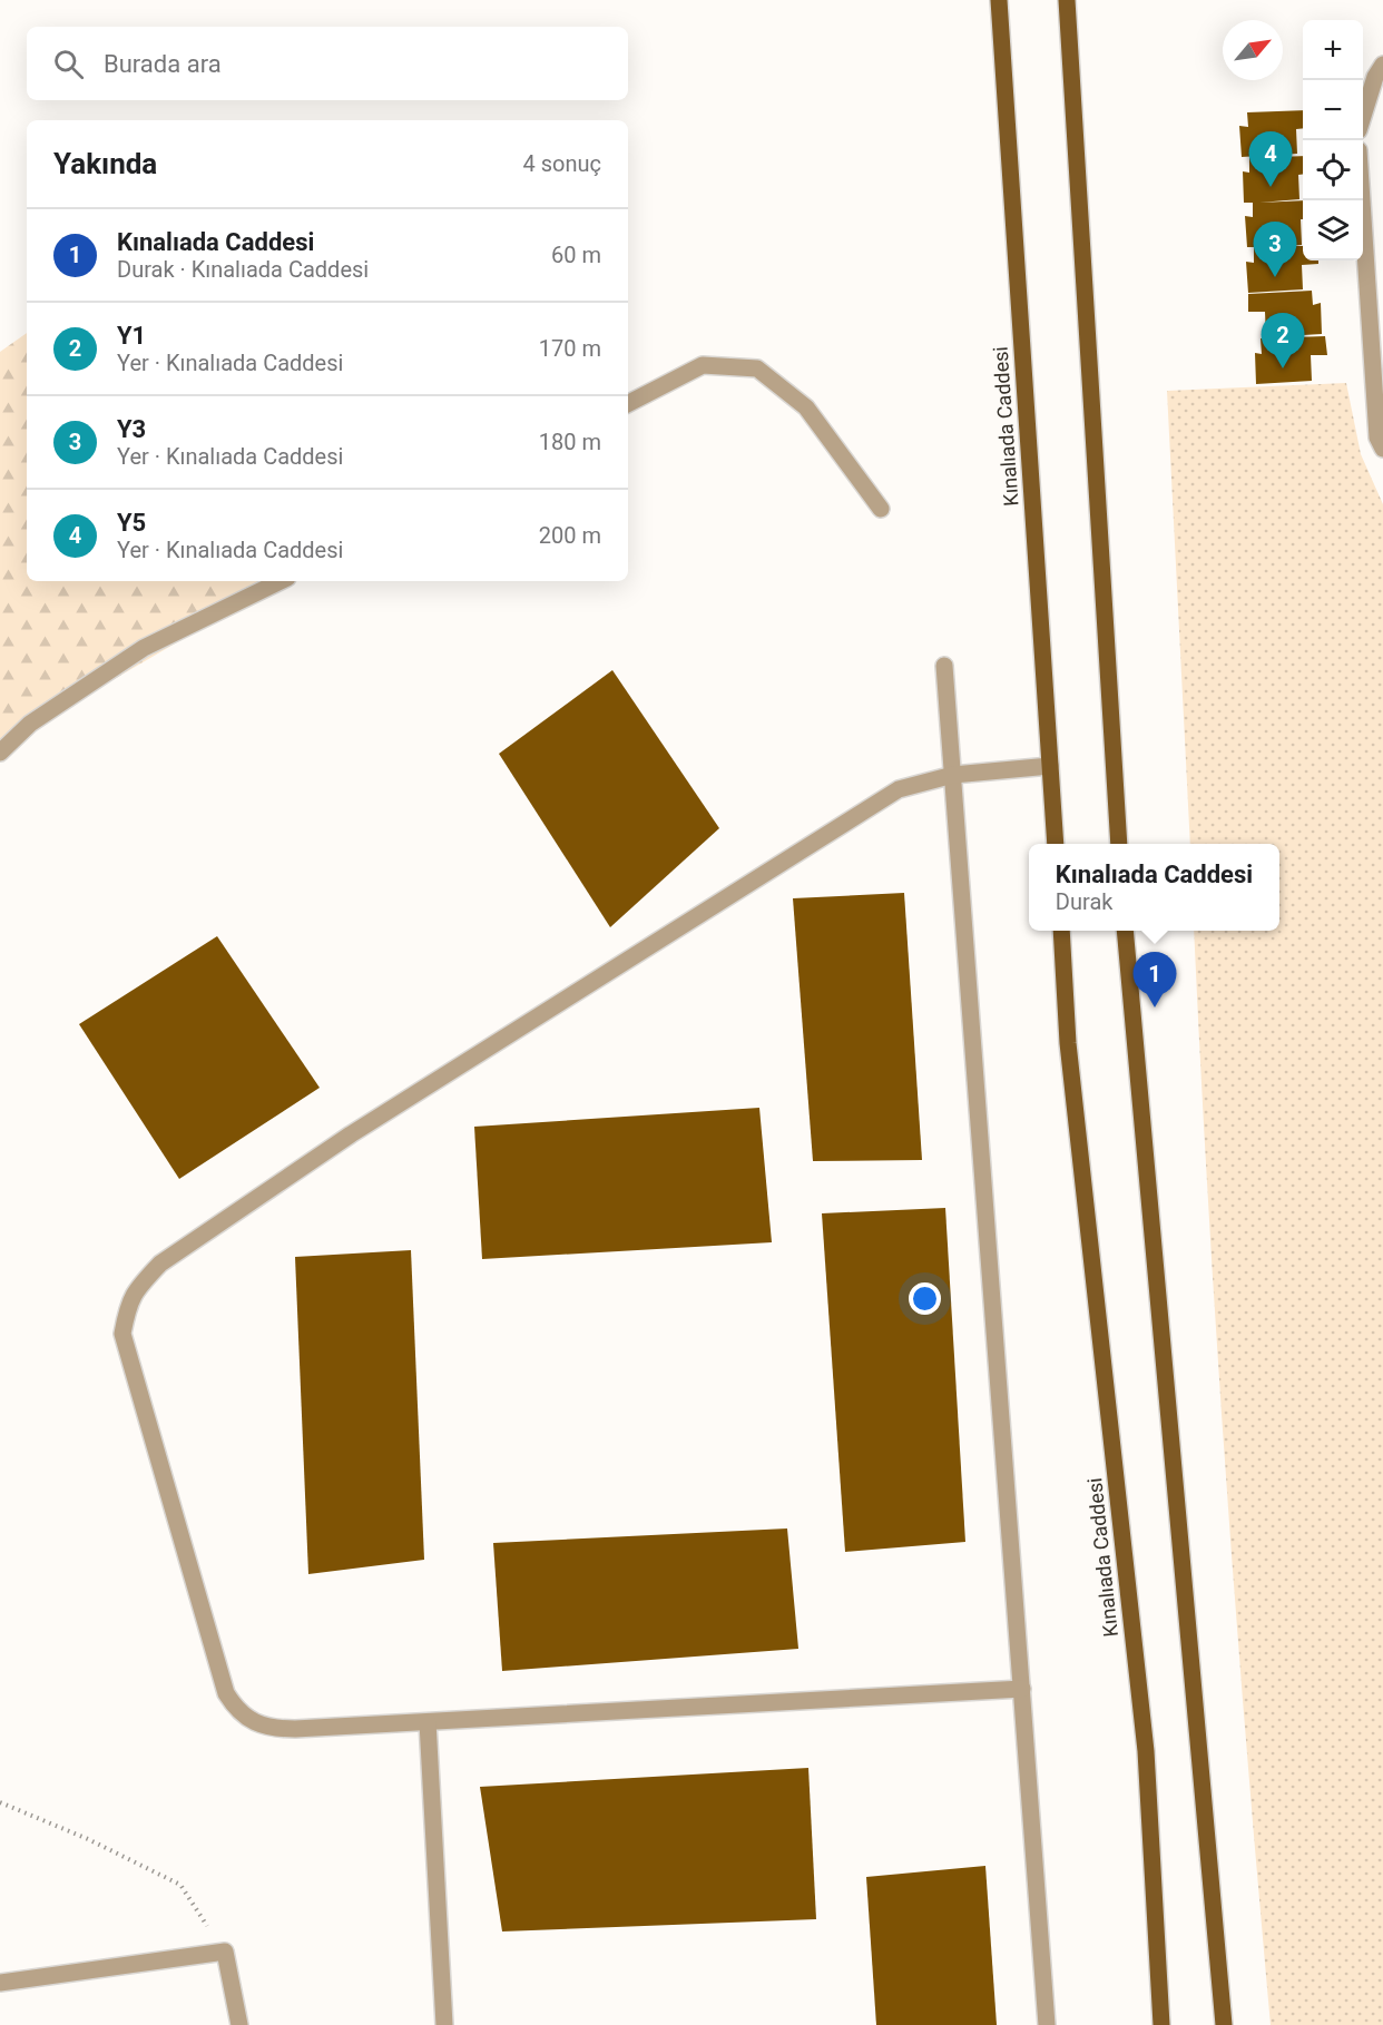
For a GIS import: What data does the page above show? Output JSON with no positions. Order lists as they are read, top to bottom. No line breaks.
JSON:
{"streets":{"main road":["Kınalıada Caddesi"]},"north":"top right","page":{"map_buttons":["+","−"],"search":"Burada ara","heading":["Yakında","4 sonuç"],"pins":["4","3","2","1"],"list":[{"mark":"1","name":"Kınalıada Caddesi","note":"Durak · Kınalıada Caddesi","value":"60 m"},{"mark":"2","name":"Y1","note":"Yer · Kınalıada Caddesi","value":"170 m"},{"mark":"3","name":"Y3","note":"Yer · Kınalıada Caddesi","value":"180 m"},{"mark":"4","name":"Y5","note":"Yer · Kınalıada Caddesi","value":"200 m"}],"popup":["Kınalıada Caddesi","Durak"]}}
